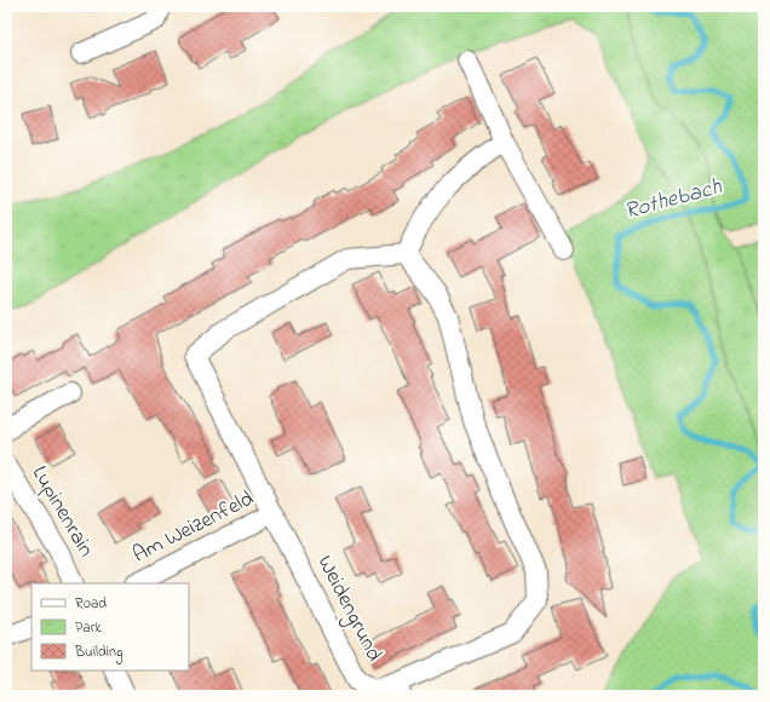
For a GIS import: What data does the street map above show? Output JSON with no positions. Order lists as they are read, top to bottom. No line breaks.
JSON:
{"streets":{"street":["Lupinenrain","Am Weizenfeld","Weidengrund"]},"crossings":[["Am Weizenfeld","Weidengrund"]],"water":["Rothebach"],"legend":["Road","Park","Building"]}
